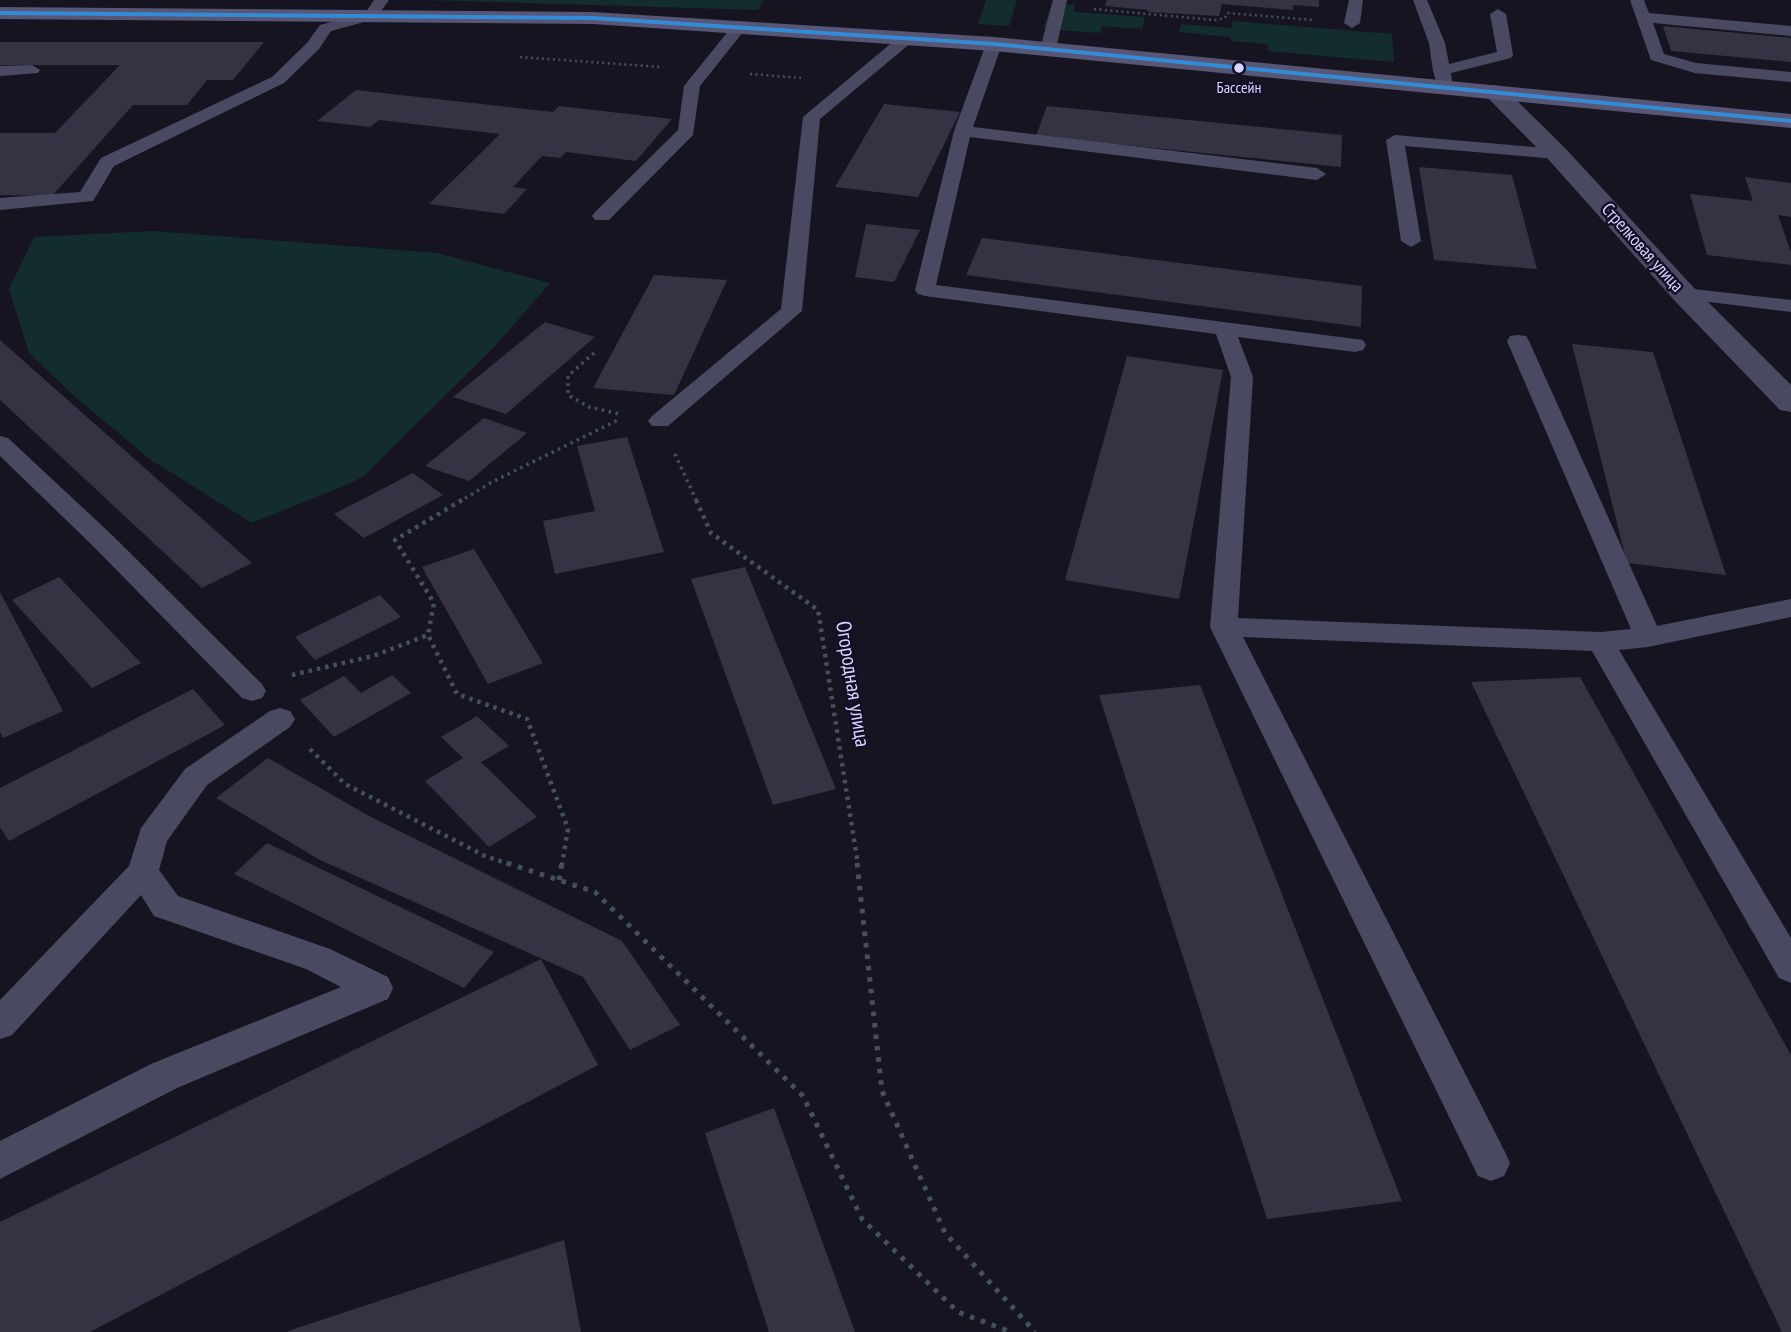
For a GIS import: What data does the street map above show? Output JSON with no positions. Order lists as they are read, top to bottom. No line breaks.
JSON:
{"streets":{"street":["Стрелковая улица"],"path":["Огородная улица"]},"places":["Бассейн"]}
